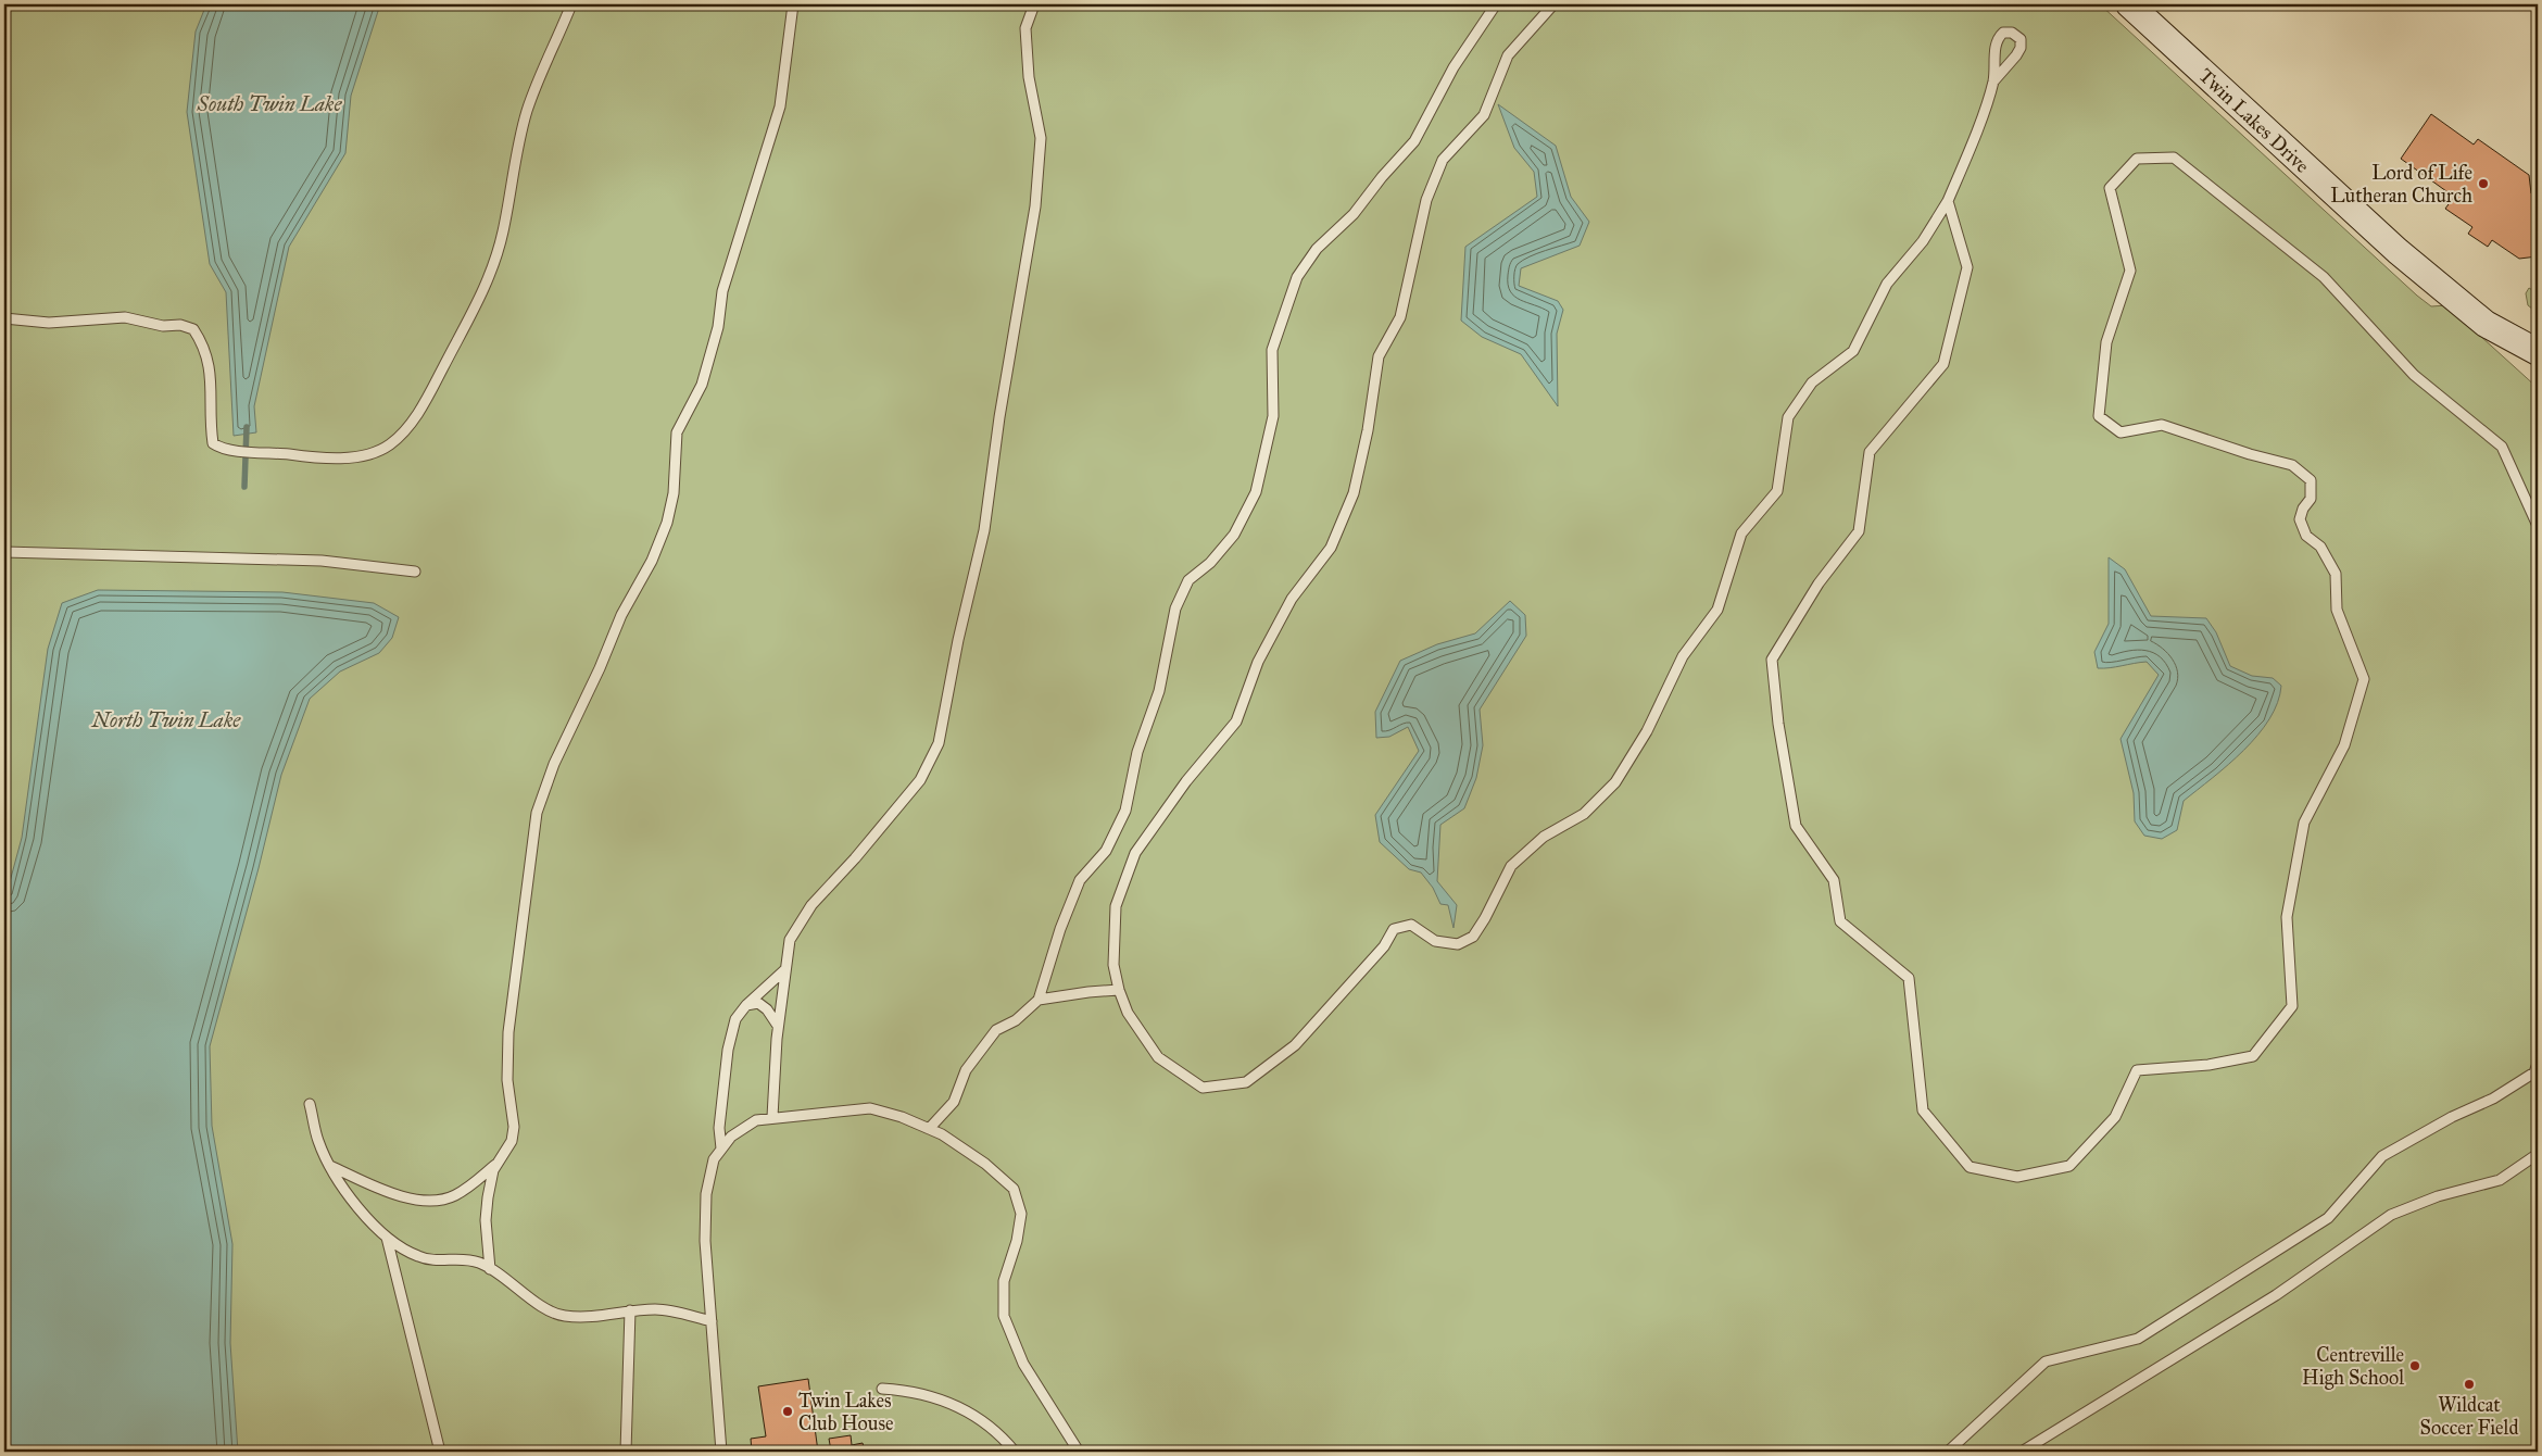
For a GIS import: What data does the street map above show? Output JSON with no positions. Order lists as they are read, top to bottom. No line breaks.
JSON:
{"streets":{"street":["Twin Lakes Drive"]},"water":["South Twin Lake","North Twin Lake"],"places":["Lord of Life Lutheran Church","Centreville High School","Wildcat Soccer Field","Twin Lakes Club House"]}
